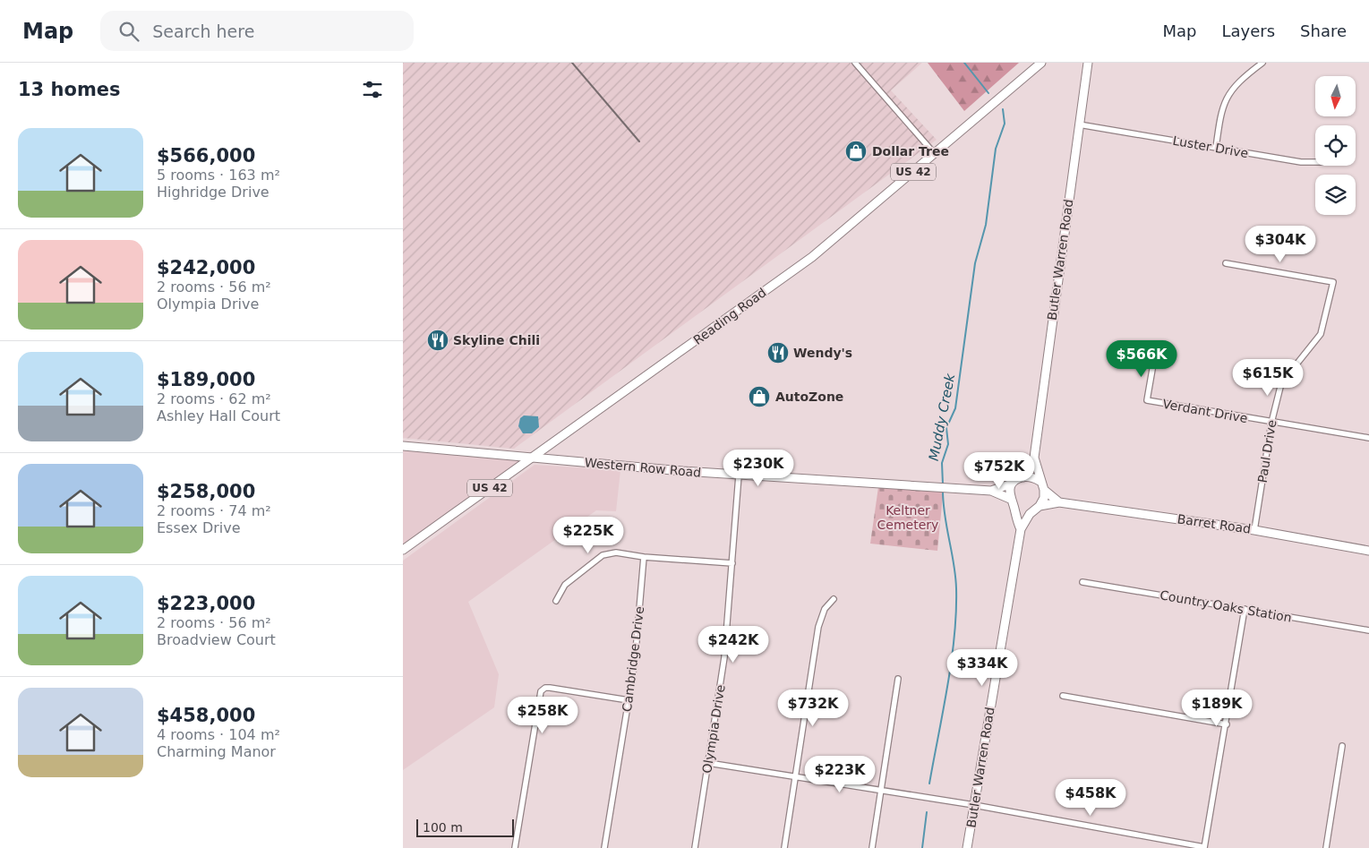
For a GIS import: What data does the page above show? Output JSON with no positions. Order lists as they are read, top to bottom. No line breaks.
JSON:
{"streets":{"main road":["US 42","Butler Warren Road","Reading Road","Western Row Road","Barret Road"],"street":["Luster Drive","Verdant Drive","Paul Drive","Country Oaks Station","Cambridge Drive","Olympia Drive"]},"crossings":[["Luster Drive","Butler Warren Road"],["Butler Warren Road","Western Row Road"],["Butler Warren Road","Barret Road"],["Reading Road","Western Row Road"],["Verdant Drive","Paul Drive"],["Paul Drive","Barret Road"],["Western Row Road","Barret Road"],["Western Row Road","Olympia Drive"]],"water":["Muddy Creek"],"parks":["Keltner Cemetery"],"places":{"shop":["Dollar Tree","AutoZone"],"restaurant":["Skyline Chili","Wendy's"]},"scale_bar":"100 m","north":"bottom","page":{"header":"Map","search":"Search here","nav":["Map","Layers","Share"],"heading":"13 homes","list":[{"name":"$566,000","note":"5 rooms · 163 m² · Highridge Drive"},{"name":"$242,000","note":"2 rooms · 56 m² · Olympia Drive"},{"name":"$189,000","note":"2 rooms · 62 m² · Ashley Hall Court"},{"name":"$258,000","note":"2 rooms · 74 m² · Essex Drive"},{"name":"$223,000","note":"2 rooms · 56 m² · Broadview Court"},{"name":"$458,000","note":"4 rooms · 104 m² · Charming Manor"}],"price":["$304K","$566K","$615K","$230K","$752K","$225K","$242K","$334K","$732K","$189K","$258K","$223K","$458K"],"scale":"100 m"}}
